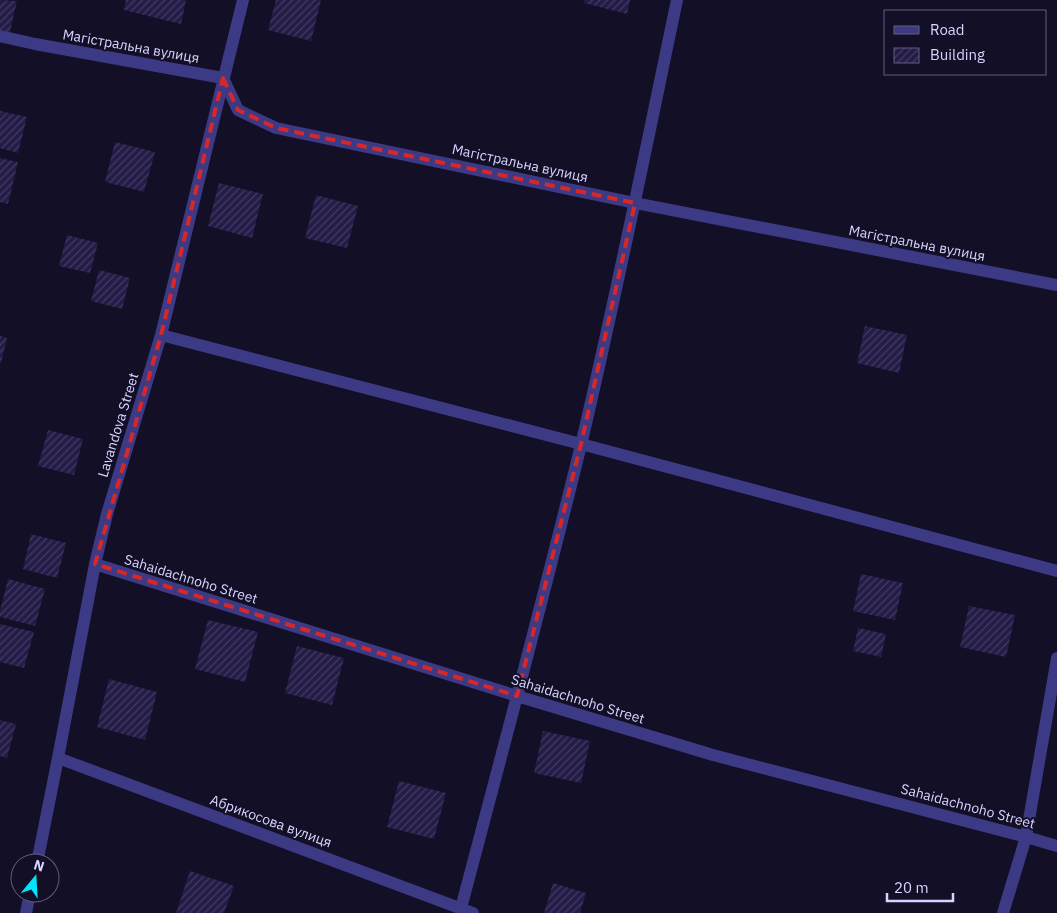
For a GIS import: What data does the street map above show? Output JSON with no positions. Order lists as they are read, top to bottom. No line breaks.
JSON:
{"streets":{"street":["Магістральна вулиця","Lavandova Street","Sahaidachnoho Street","Абрикосова вулиця"]},"crossings":[["Магістральна вулиця","Lavandova Street"],["Lavandova Street","Sahaidachnoho Street"],["Lavandova Street","Абрикосова вулиця"]],"legend":["Road","Building"],"scale_bar":"20 m","north":"top"}
